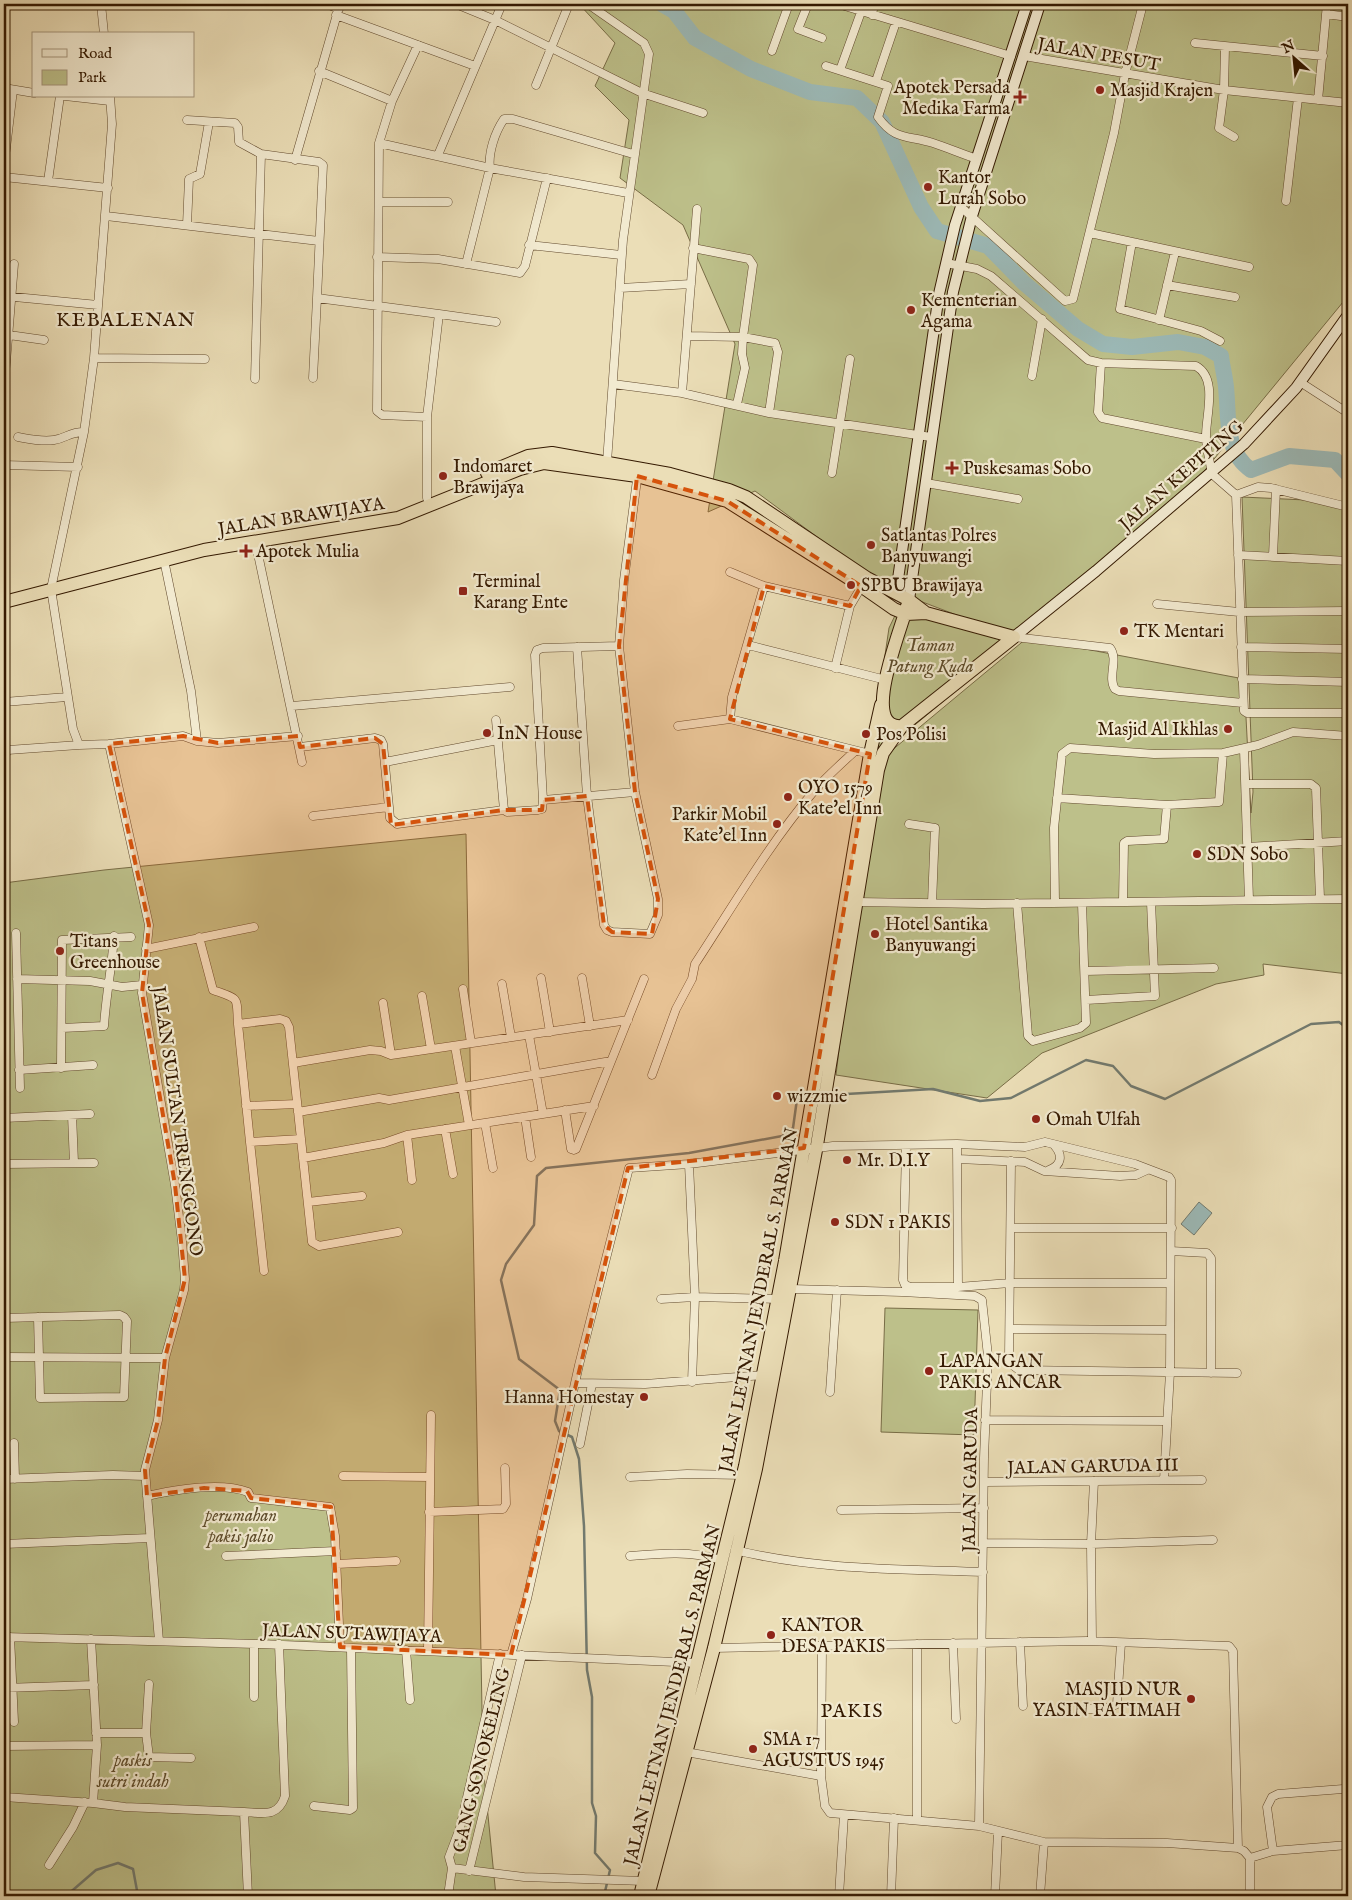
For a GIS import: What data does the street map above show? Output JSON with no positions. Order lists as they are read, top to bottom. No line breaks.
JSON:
{"streets":{"highway":["JALAN BRAWIJAYA","JALAN LETNAN JENDERAL S. PARMAN"],"main road":["JALAN KEPITING"],"street":["JALAN PESUT","JALAN SULTAN TRENGGONO","JALAN GARUDA III","JALAN GARUDA","JALAN SUTAWIJAYA","GANG SONOKELING"]},"crossings":[["JALAN KEPITING","JALAN LETNAN JENDERAL S. PARMAN"],["JALAN BRAWIJAYA","JALAN LETNAN JENDERAL S. PARMAN"],["JALAN SULTAN TRENGGONO","JALAN SUTAWIJAYA"],["JALAN LETNAN JENDERAL S. PARMAN","JALAN GARUDA"],["JALAN LETNAN JENDERAL S. PARMAN","JALAN SUTAWIJAYA"],["JALAN GARUDA III","JALAN GARUDA"],["JALAN SUTAWIJAYA","GANG SONOKELING"]],"districts":["KEBALENAN","PAKIS"],"parks":["Taman Patung Kuda","perumahan pakis jalio","paskis sutri indah"],"places":{"other":["Masjid Krajen","Kantor Lurah Sobo","Kementerian Agama","Indomaret Brawijaya","Satlantas Polres Banyuwangi","SPBU Brawijaya","TK Mentari","Masjid Al Ikhlas","InN House","Pos Polisi","OYO 1579 Kate'el Inn","Parkir Mobil Kate'el Inn","SDN Sobo","Hotel Santika Banyuwangi","Titans Greenhouse","wizzmie","Omah Ulfah","Mr. D.I.Y","SDN 1 PAKIS","LAPANGAN PAKIS ANCAR","Hanna Homestay","KANTOR DESA PAKIS","MASJID NUR YASIN FATIMAH","SMA 17 AGUSTUS 1945"],"health":["Apotek Persada Medika Farma","Puskesamas Sobo","Apotek Mulia"],"transit":["Terminal Karang Ente"]},"legend":["Road","Park"],"north":"top left"}
